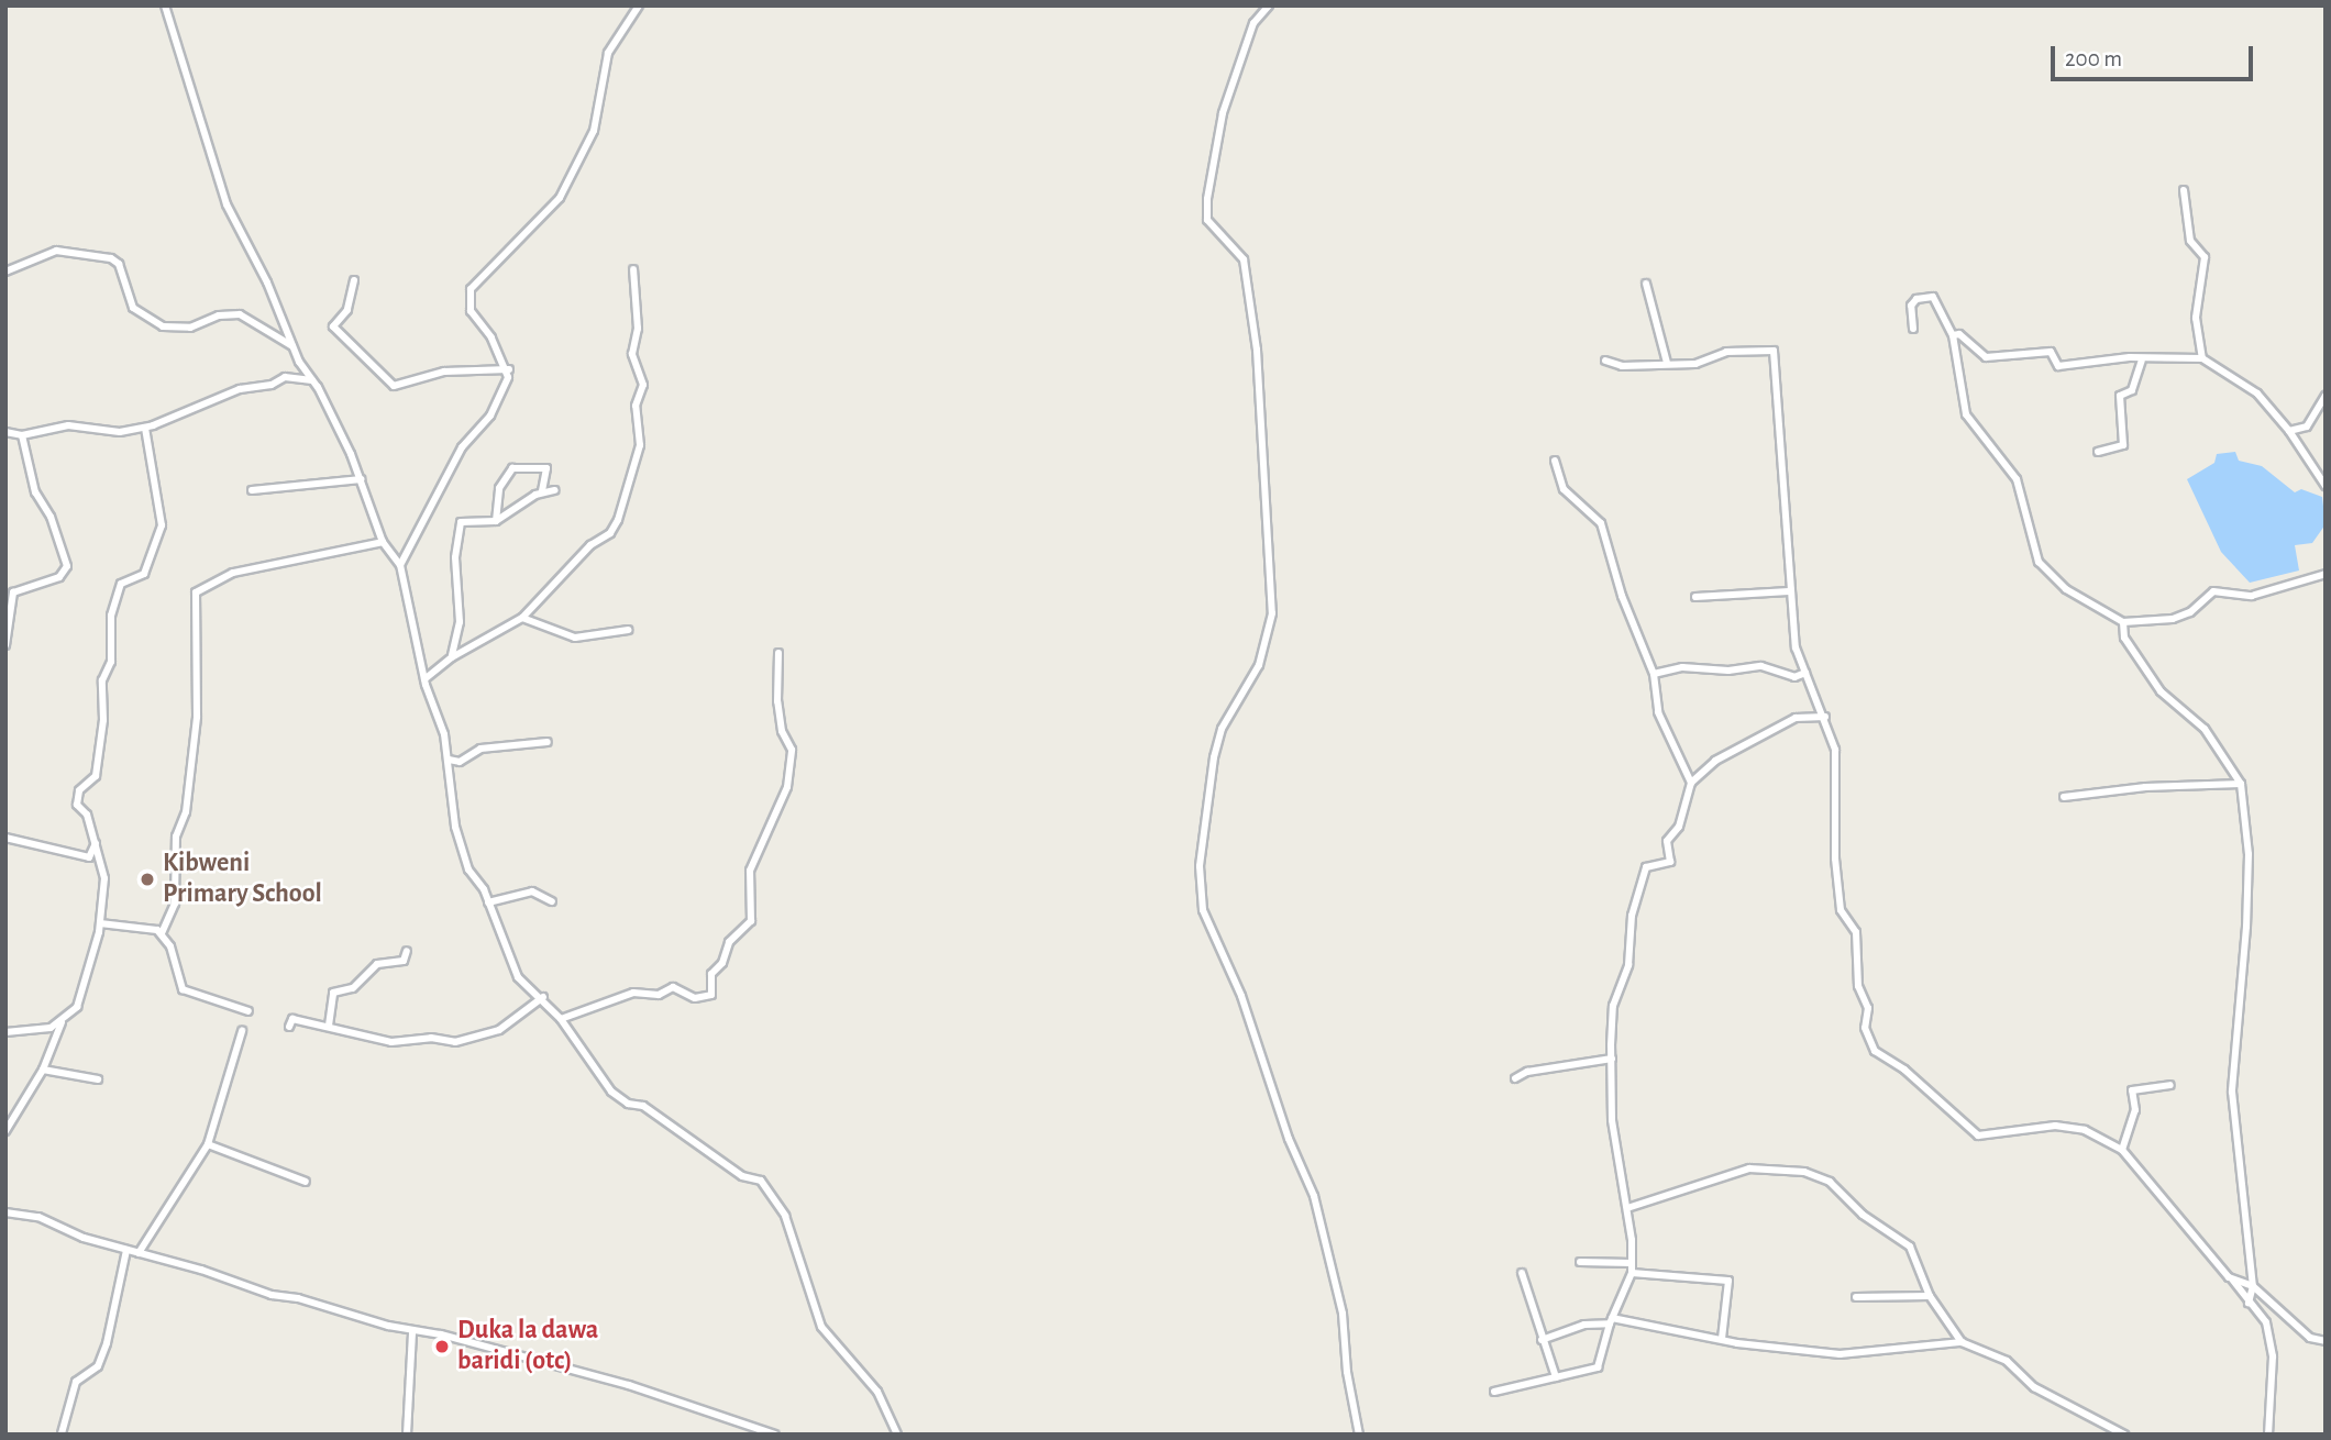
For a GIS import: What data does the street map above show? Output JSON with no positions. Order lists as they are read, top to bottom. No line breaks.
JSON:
{"places":["Kibweni Primary School","Duka la dawa baridi (otc)"],"scale_bar":"200 m"}
